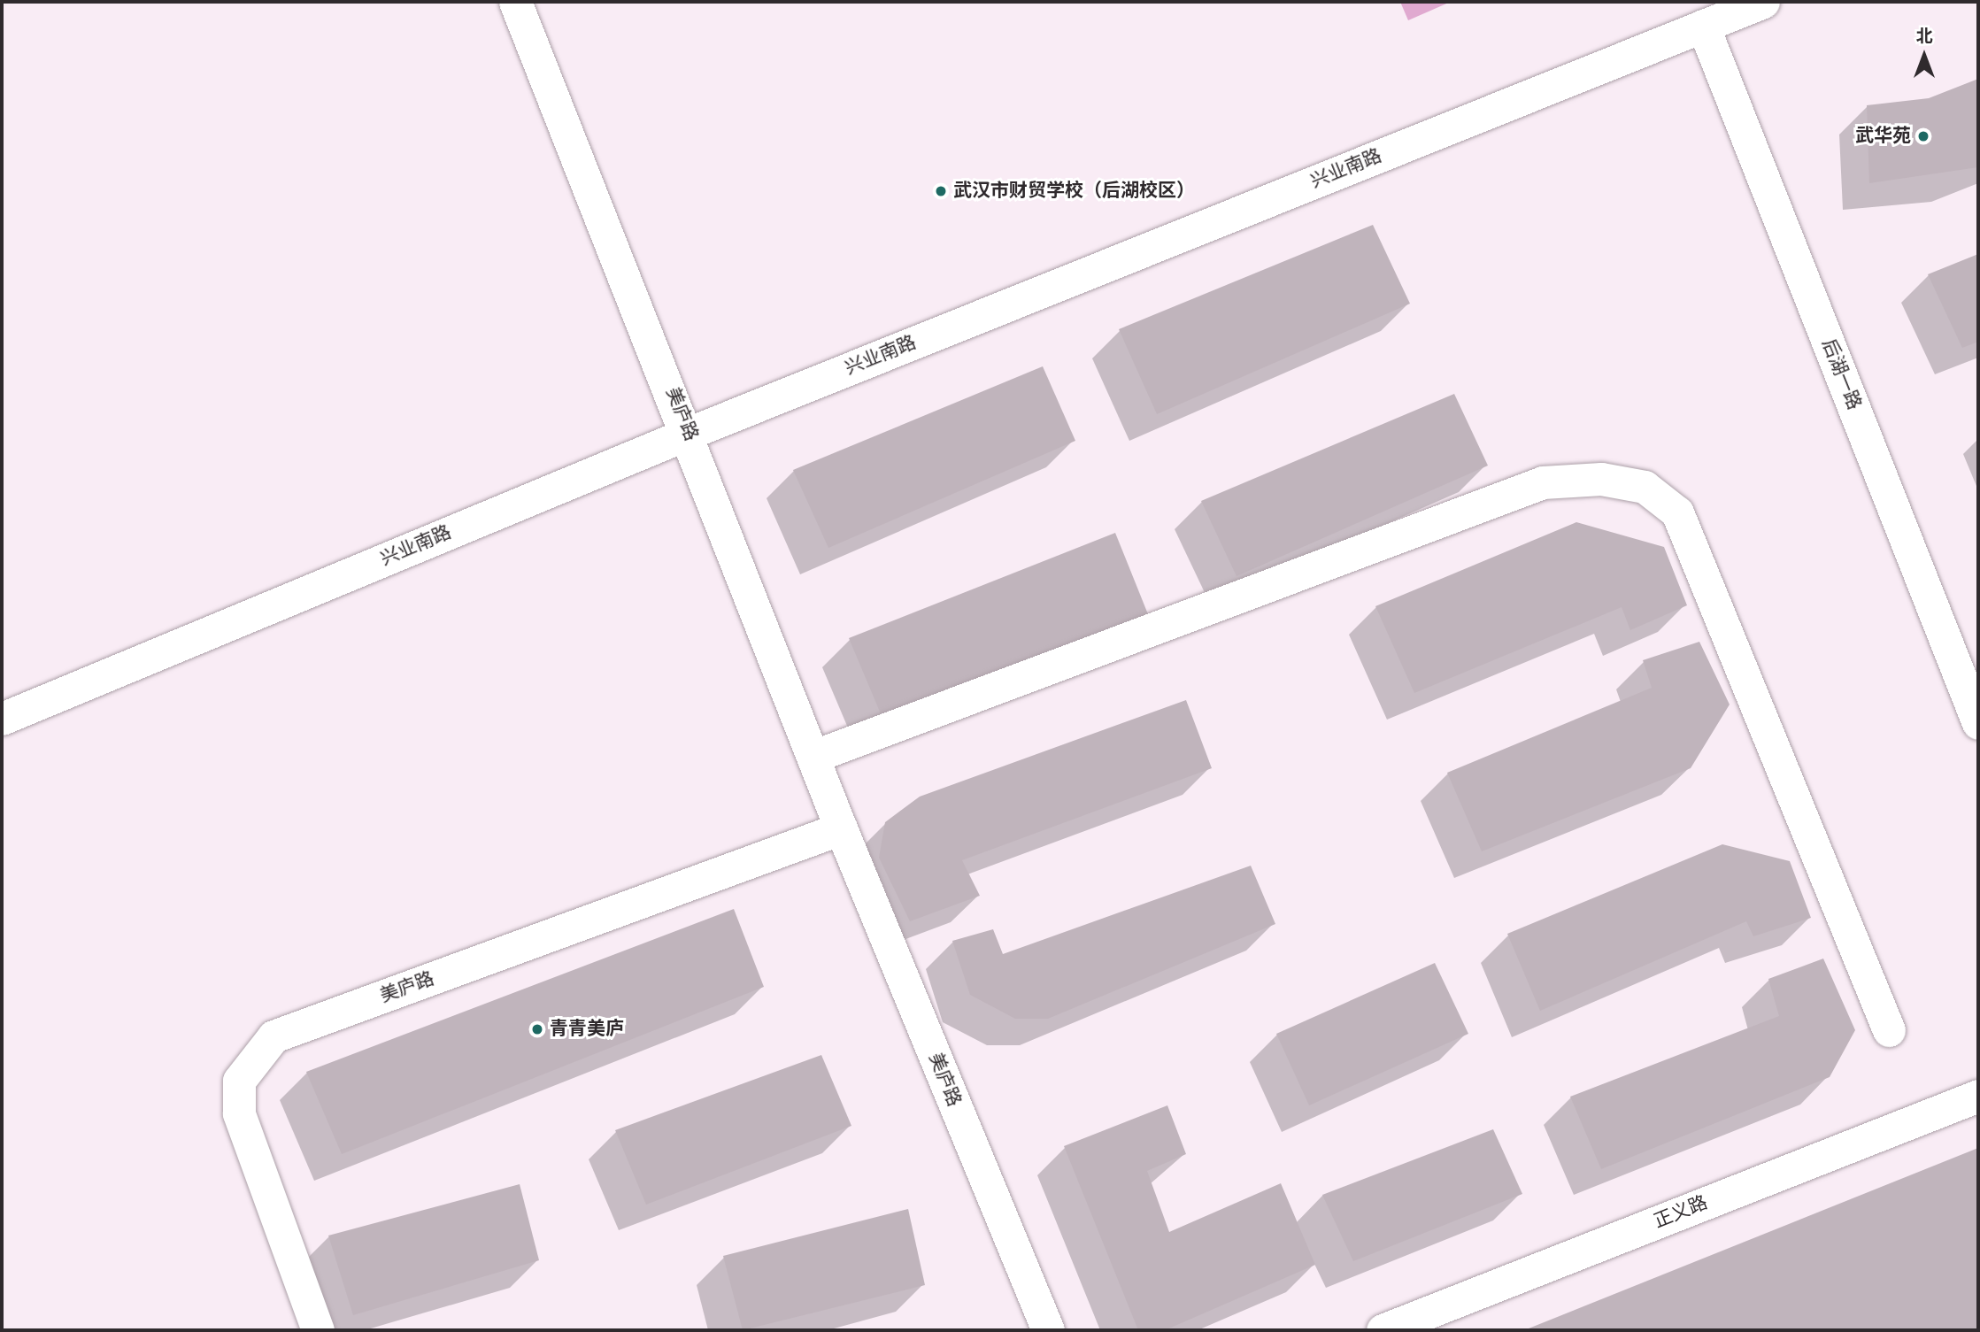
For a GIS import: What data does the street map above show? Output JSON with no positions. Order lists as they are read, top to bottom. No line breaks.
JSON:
{"streets":{"street":["兴业南路","后湖一路","美庐路","正义路"]},"crossings":[["兴业南路","后湖一路"],["兴业南路","美庐路"]],"places":["武华苑","武汉市财贸学校（后湖校区）","青青美庐"],"north":"top"}
